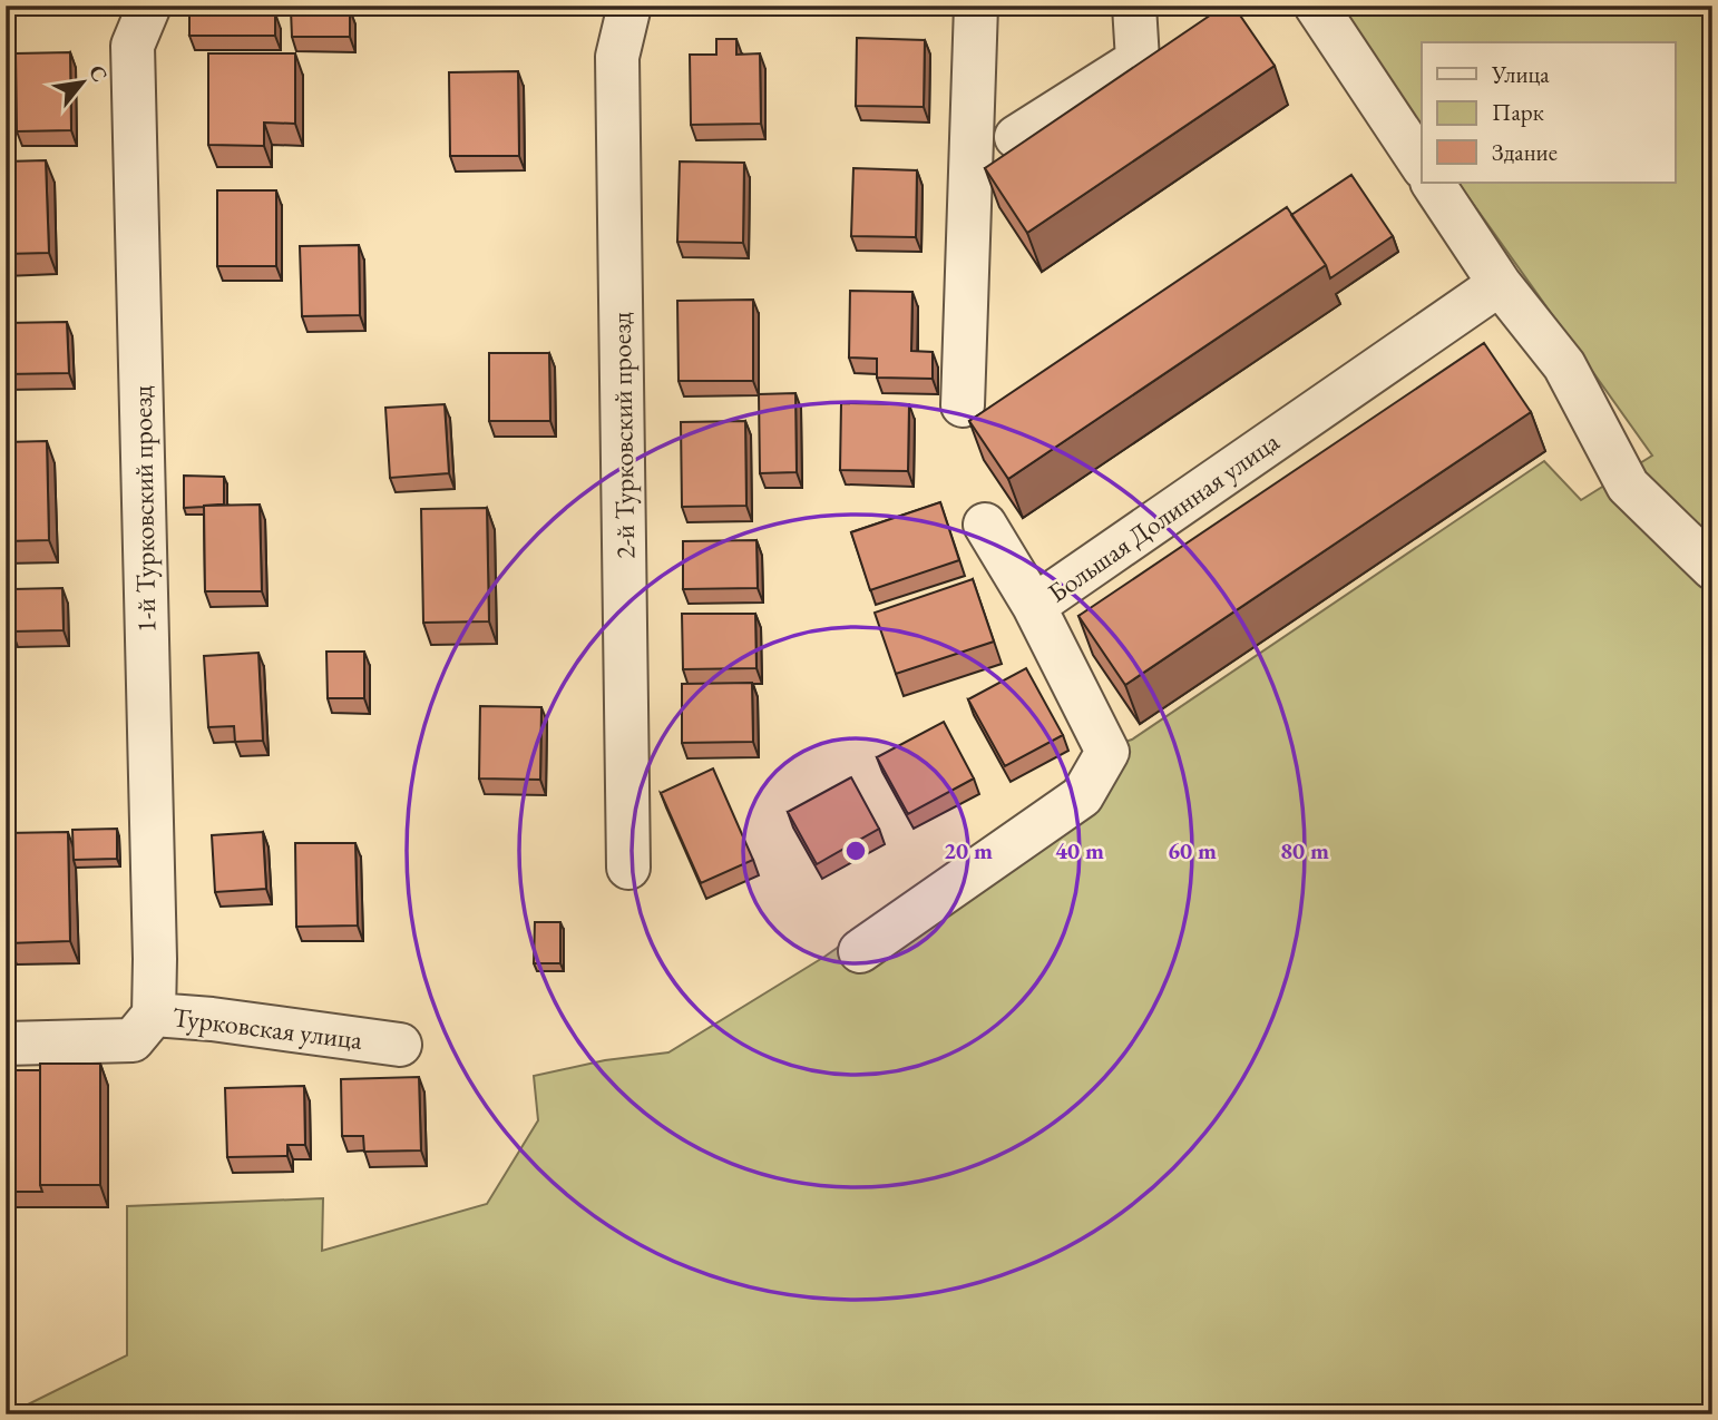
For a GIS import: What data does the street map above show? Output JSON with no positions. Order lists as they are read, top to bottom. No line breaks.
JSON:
{"streets":{"street":["2-й Турковский проезд","1-й Турковский проезд","Большая Долинная улица","Турковская улица"]},"crossings":[["1-й Турковский проезд","Турковская улица"]],"legend":["Улица","Парк","Здание"],"north":"top right","rings":["20 m","40 m","60 m","80 m"]}
